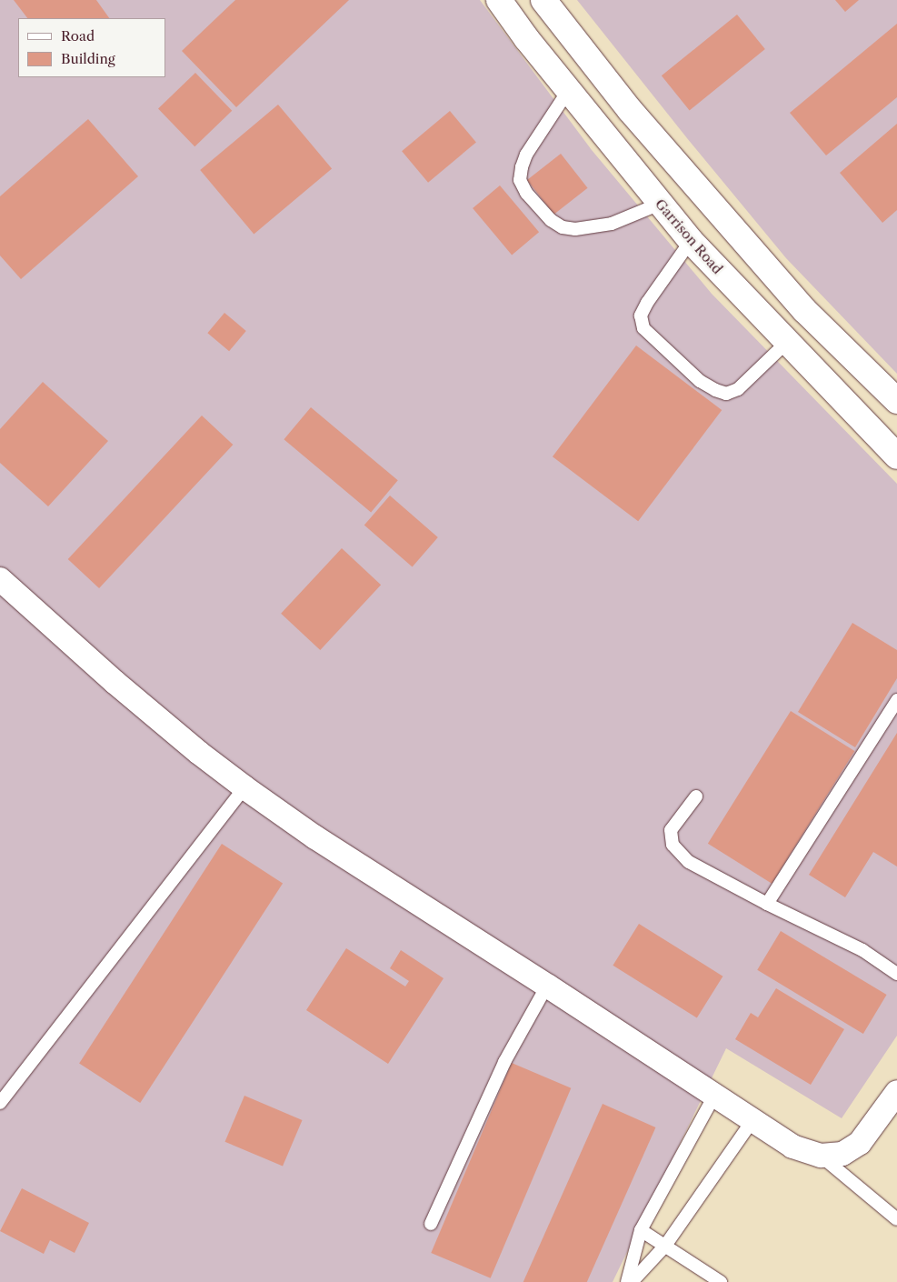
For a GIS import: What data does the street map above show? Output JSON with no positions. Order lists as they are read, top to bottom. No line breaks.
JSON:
{"streets":{"main road":["Garrison Road"]},"legend":["Road","Building"]}
